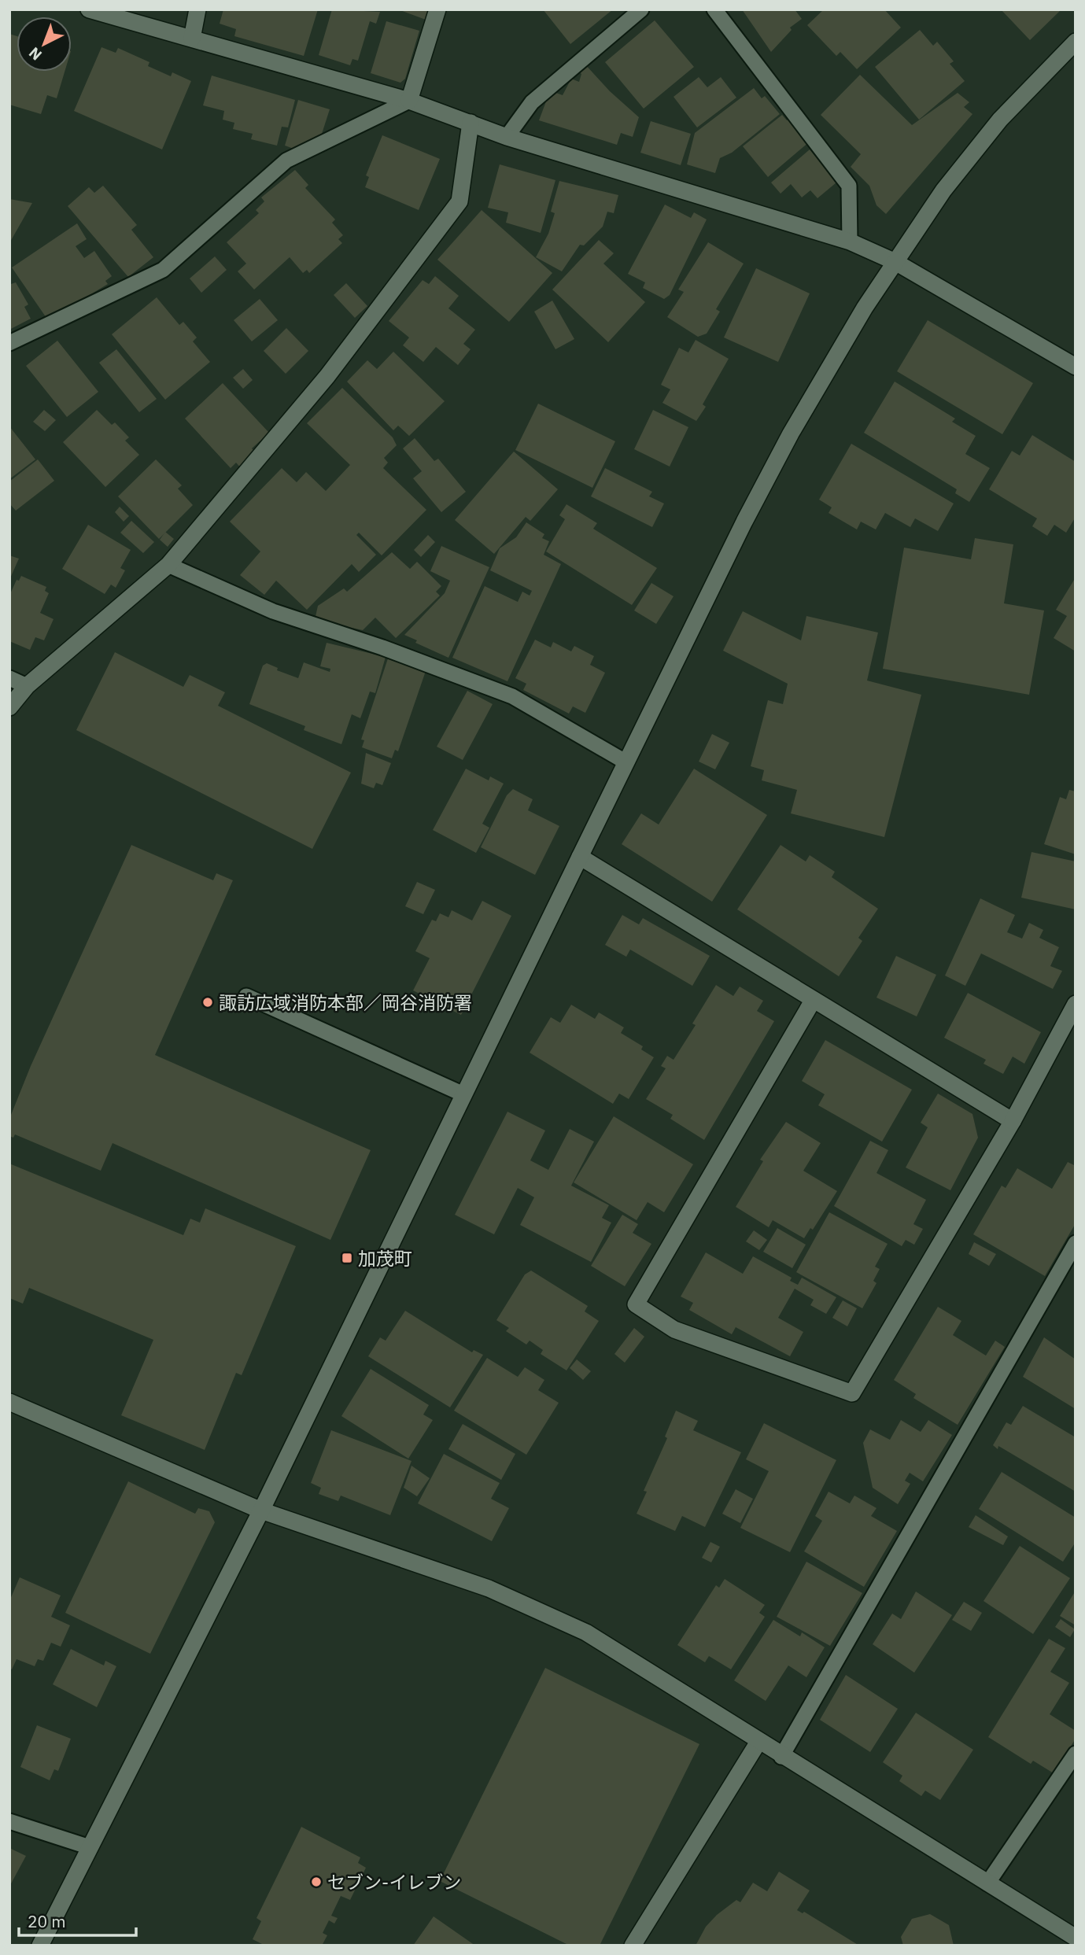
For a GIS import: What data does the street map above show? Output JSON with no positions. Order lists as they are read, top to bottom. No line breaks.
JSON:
{"places":{"other":["諏訪広域消防本部／岡谷消防署","セブン-イレブン"],"transit":["加茂町"]},"scale_bar":"20 m","north":"bottom left"}
